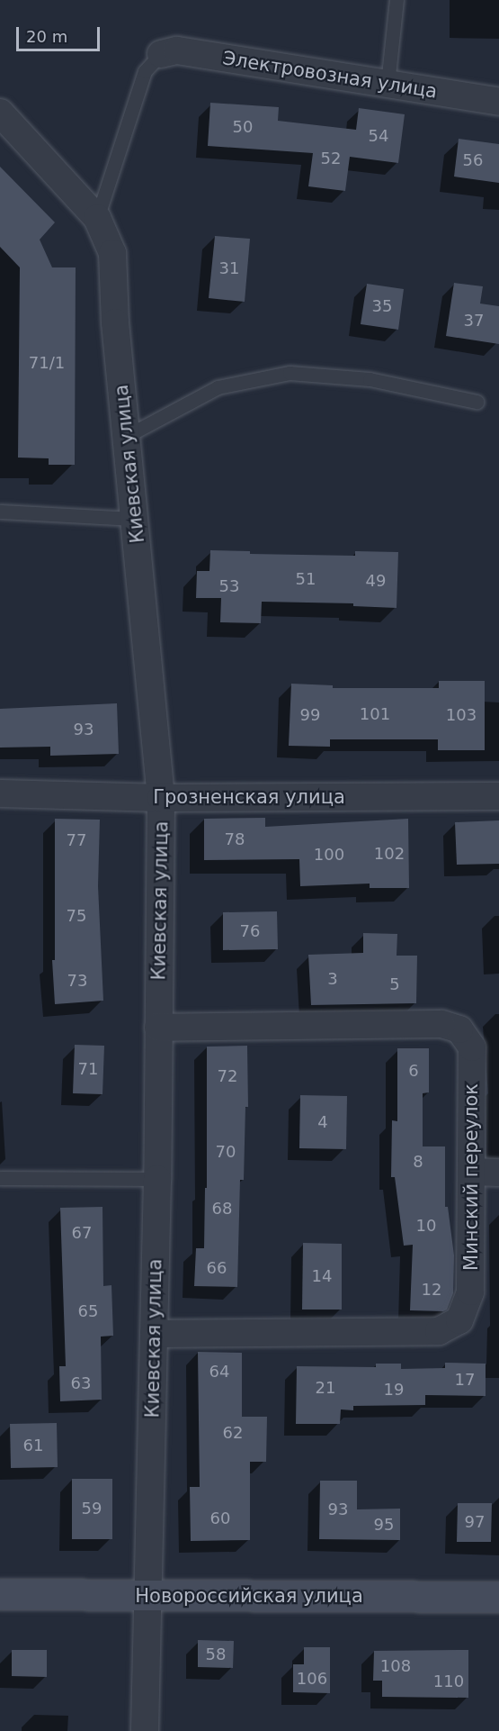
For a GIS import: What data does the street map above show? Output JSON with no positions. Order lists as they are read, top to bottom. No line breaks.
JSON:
{"streets":{"main road":["Новороссийская улица"],"street":["Электровозная улица","Киевская улица","Грозненская улица","Минский переулок"]},"crossings":[["Киевская улица","Грозненская улица"],["Киевская улица","Минский переулок"],["Киевская улица","Новороссийская улица"]],"house_numbers":["50","54","52","56","31","35","37","71/1","51","49","53","101","99","103","93","78","77","102","100","75","76","3","73","5","71","6","72","4","70","8","68","10","67","66","14","12","65","64","17","63","21","19","62","61","59","93","60","97","95","58","108","106","110"],"scale_bar":"20 m"}
